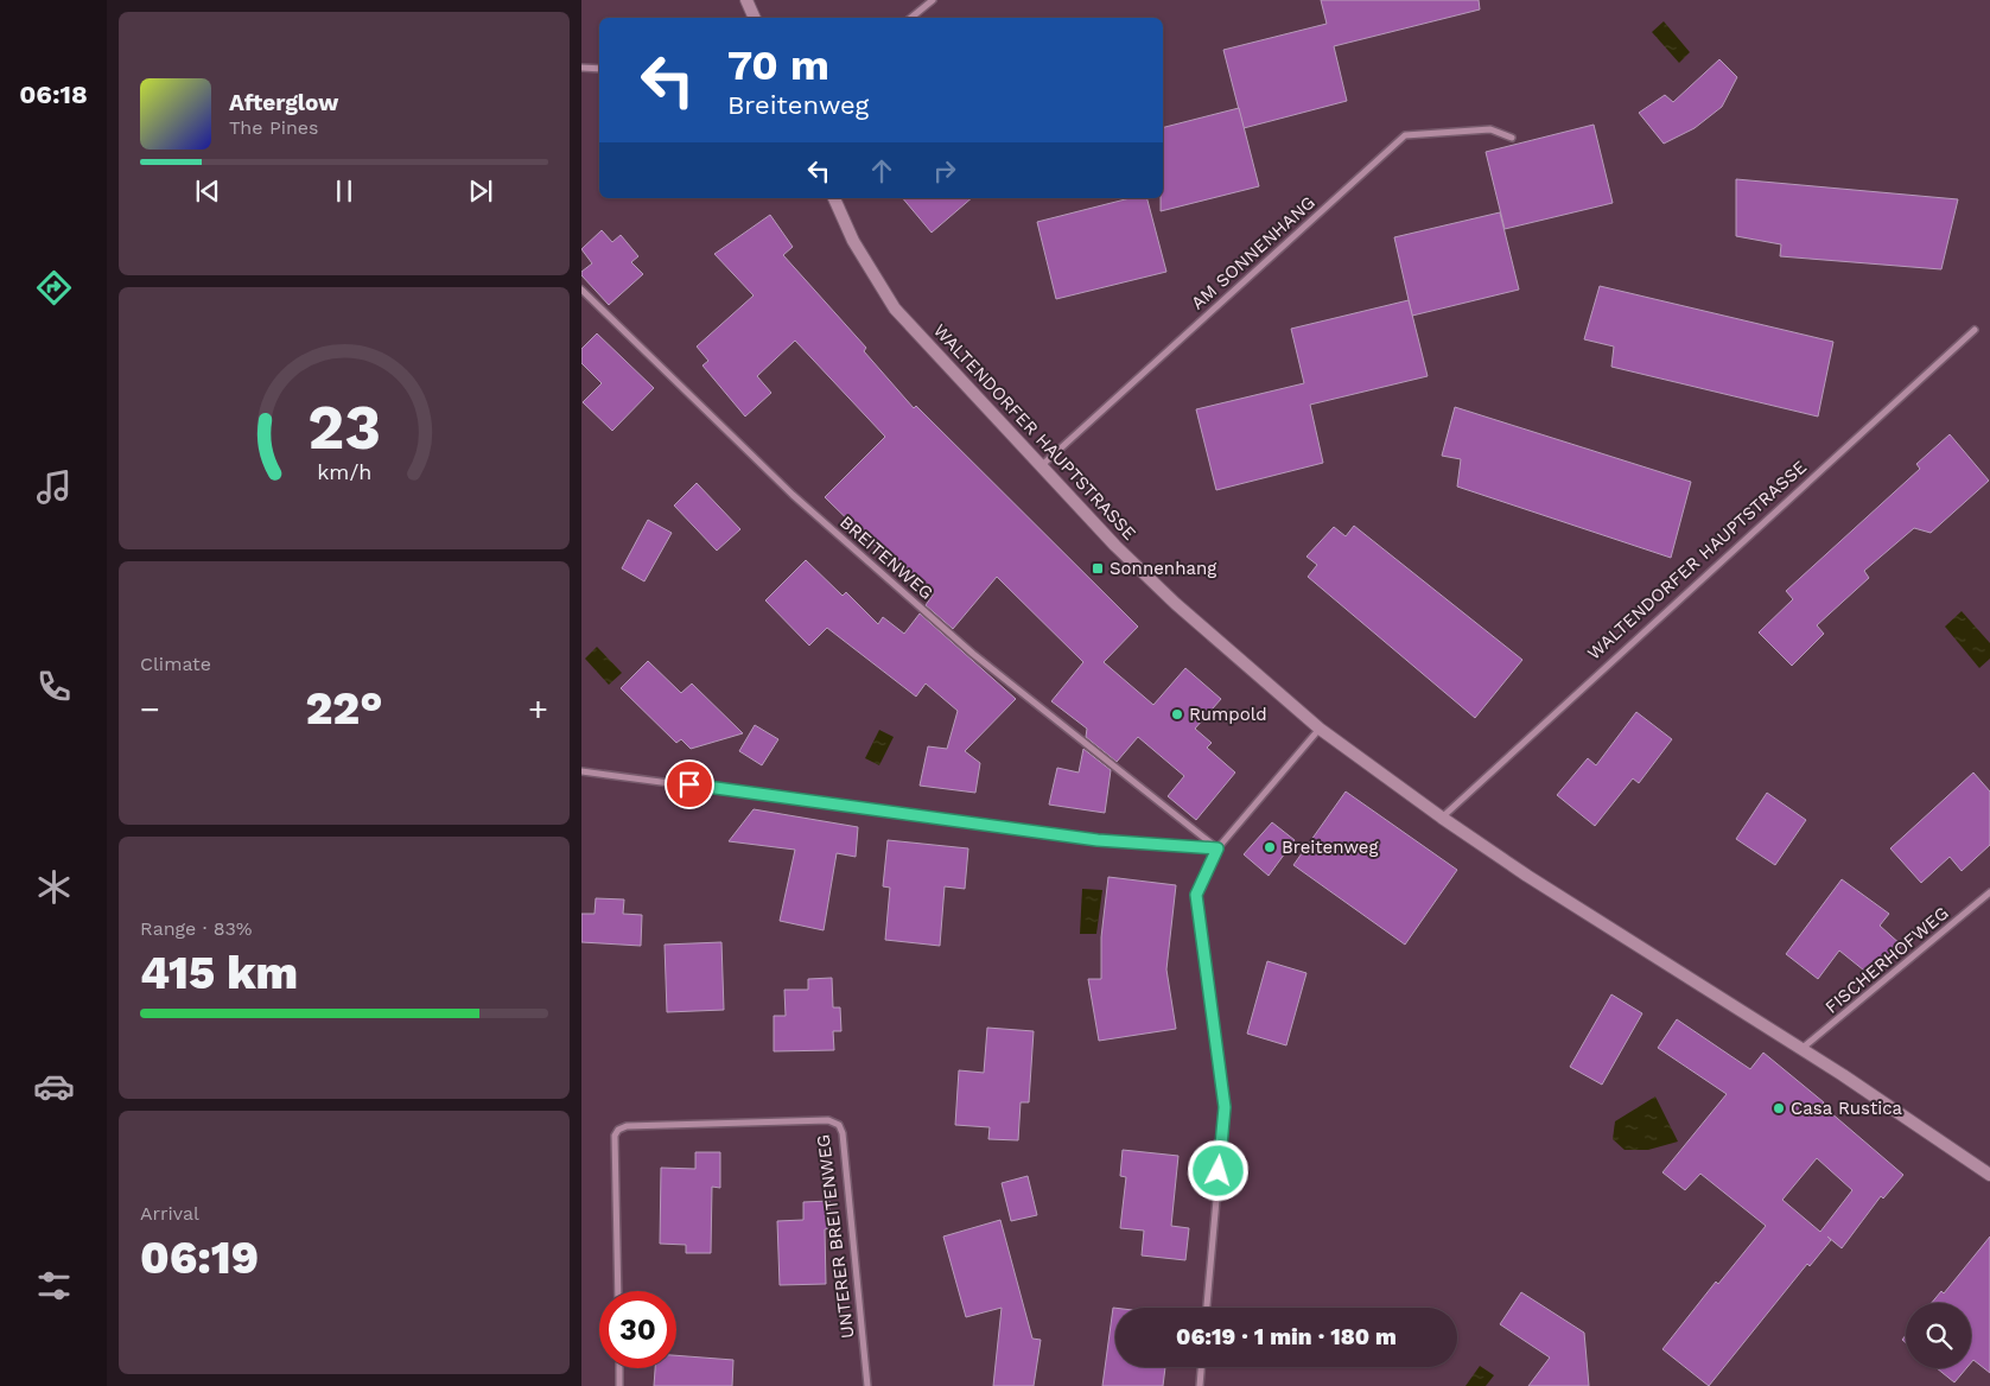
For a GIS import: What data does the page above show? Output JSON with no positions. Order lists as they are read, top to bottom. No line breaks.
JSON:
{"streets":{"main road":["WALTENDORFER HAUPTSTRASSE"],"street":["AM SONNENHANG","BREITENWEG","FISCHERHOFWEG","UNTERER BREITENWEG"]},"crossings":[["AM SONNENHANG","WALTENDORFER HAUPTSTRASSE"],["WALTENDORFER HAUPTSTRASSE","FISCHERHOFWEG"]],"places":{"transit":["Sonnenhang"],"other":["Rumpold","Breitenweg","Casa Rustica"]},"page":{"tabs":"06:18","turn":["70 m","Breitenweg"],"song":["Afterglow","The Pines"],"tile":["Climate",["Range · 83%","415 km"],["Arrival","06:19"]],"heat":["−","22°","+"],"limit":"30","trip":"06:19 · 1 min · 180 m","gauge":["23","km/h"]}}
